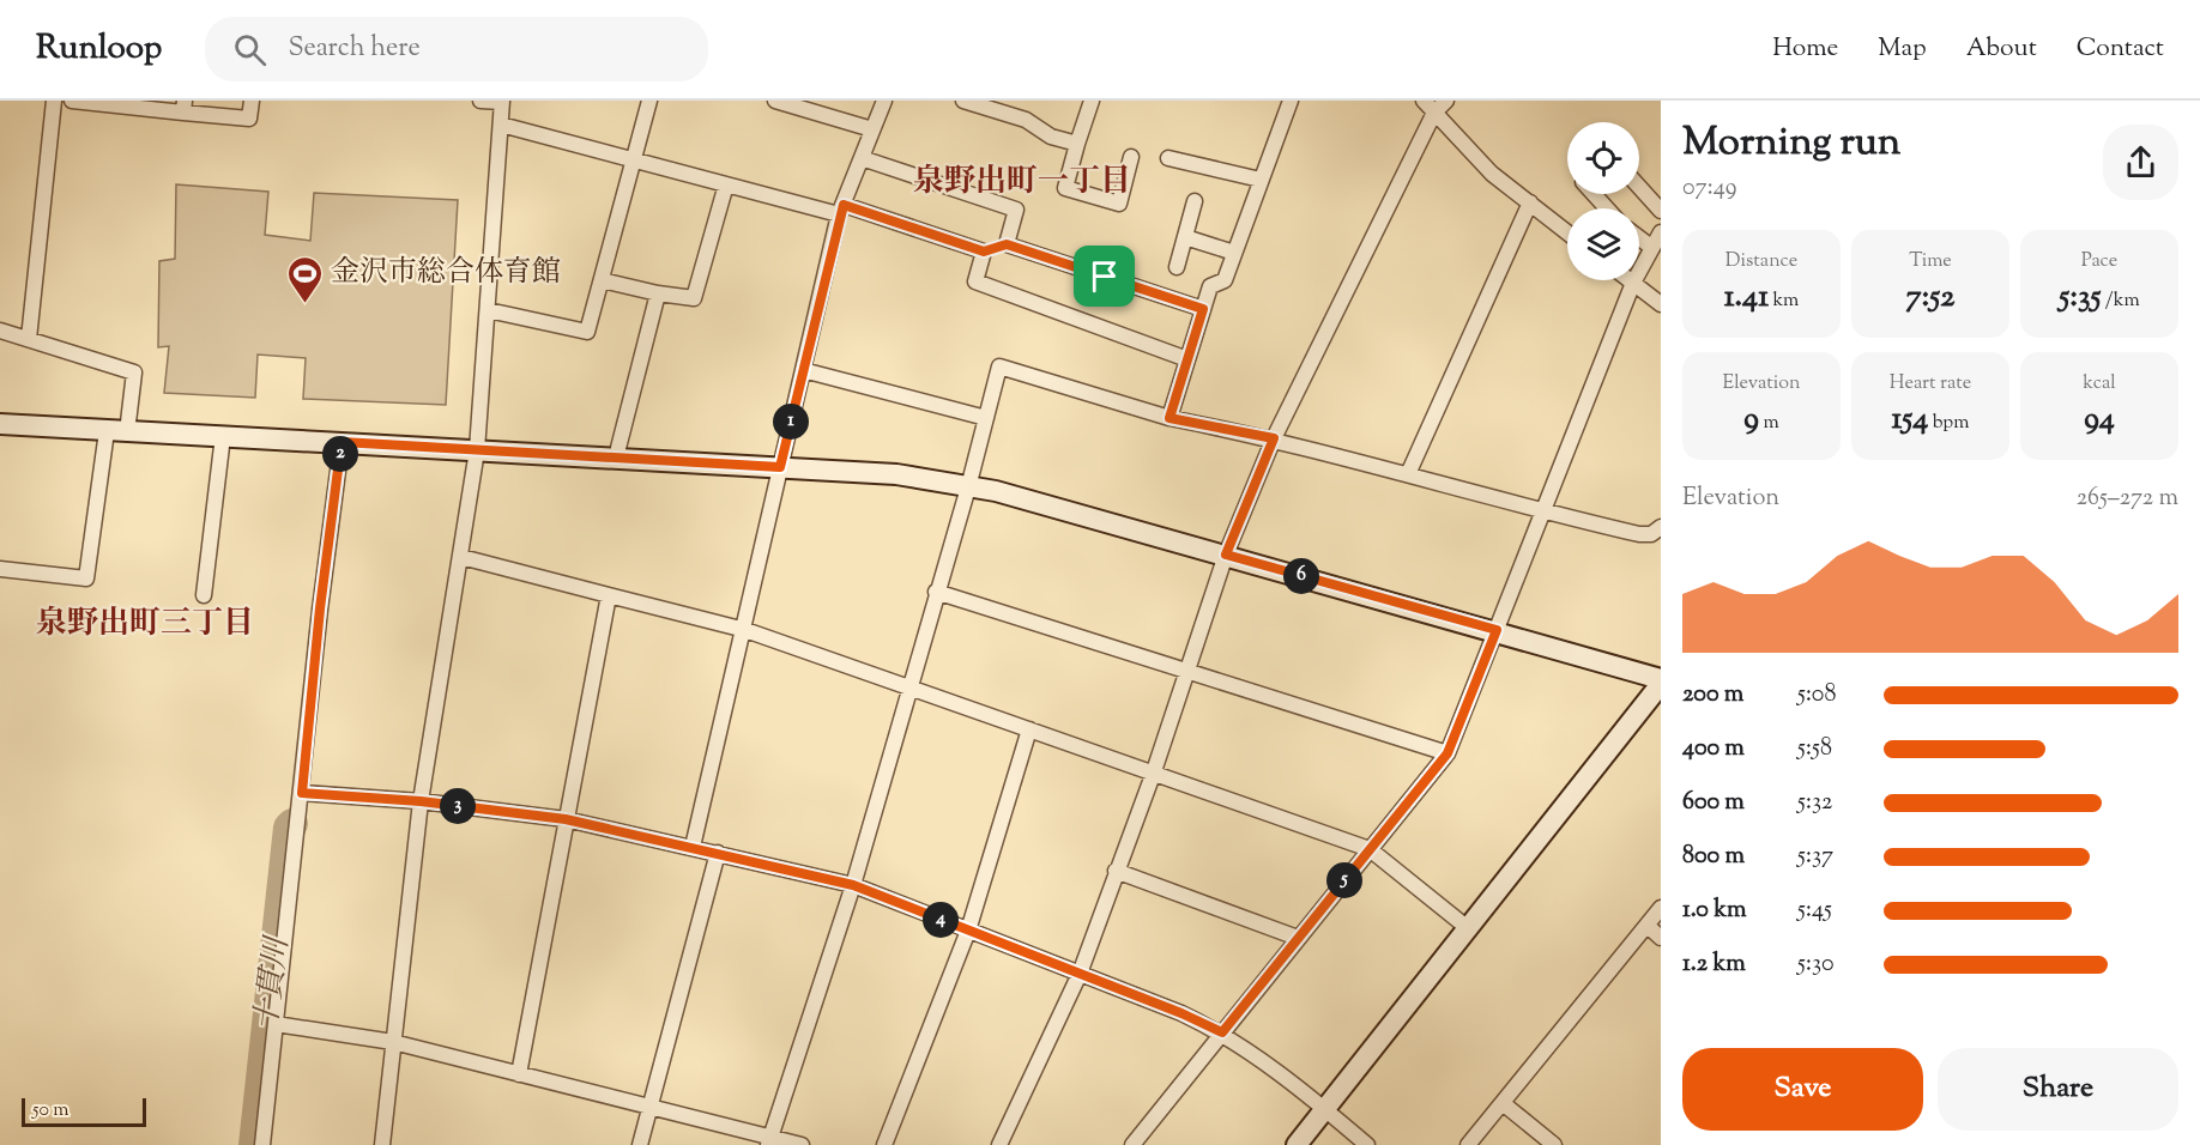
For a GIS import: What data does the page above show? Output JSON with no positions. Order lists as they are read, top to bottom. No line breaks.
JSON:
{"districts":["泉野出町一丁目","泉野出町三丁目"],"water":["十貫川"],"places":{"sports":["金沢市総合体育館"]},"scale_bar":"50 m","page":{"header":"Runloop","search":"Search here","nav":["Home","Map","About","Contact"],"heading":["Morning run","07:49"],"stats":[["Distance","1.41 km"],["Time","7:52"],["Pace","5:35 /km"],["Elevation","9 m"],["Heart rate","154 bpm"],["kcal","94"]],"pins":["1","2","6","3","5","4"],"chart":["Elevation","265–272 m"],"list":[{"name":"200 m","note":"5:08"},{"name":"400 m","note":"5:58"},{"name":"600 m","note":"5:32"},{"name":"800 m","note":"5:37"},{"name":"1.0 km","note":"5:45"},{"name":"1.2 km","note":"5:30"}],"buttons":["Save","Share"],"scale":"50 m"}}
